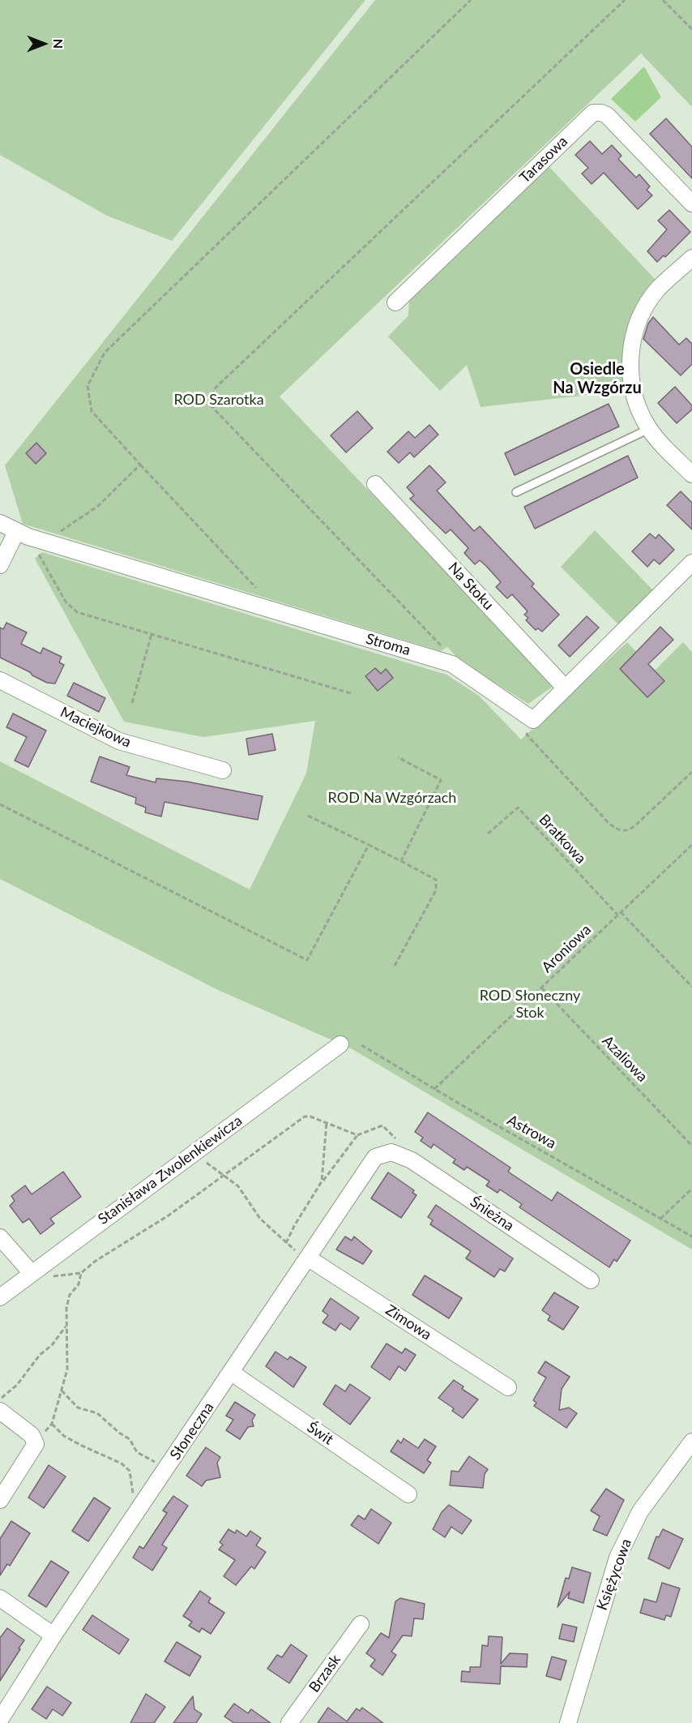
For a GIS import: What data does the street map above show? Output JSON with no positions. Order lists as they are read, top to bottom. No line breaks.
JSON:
{"streets":{"street":["Tarasowa","Na Stoku","Stroma","Maciejkowa","Stanisława Zwolenkiewicza","Śnieżna","Zimowa","Słoneczna","Świt","Księżycowa","Brzask"],"path":["Bratkowa","Aroniowa","Azaliowa","Astrowa"]},"crossings":[["Bratkowa","Aroniowa"],["Aroniowa","Azaliowa"],["Aroniowa","Astrowa"],["Śnieżna","Słoneczna"],["Zimowa","Słoneczna"],["Słoneczna","Świt"]],"districts":["Osiedle Na Wzgórzu"],"parks":["ROD Szarotka","ROD Na Wzgórzach","ROD Słoneczny Stok"],"north":"right"}
